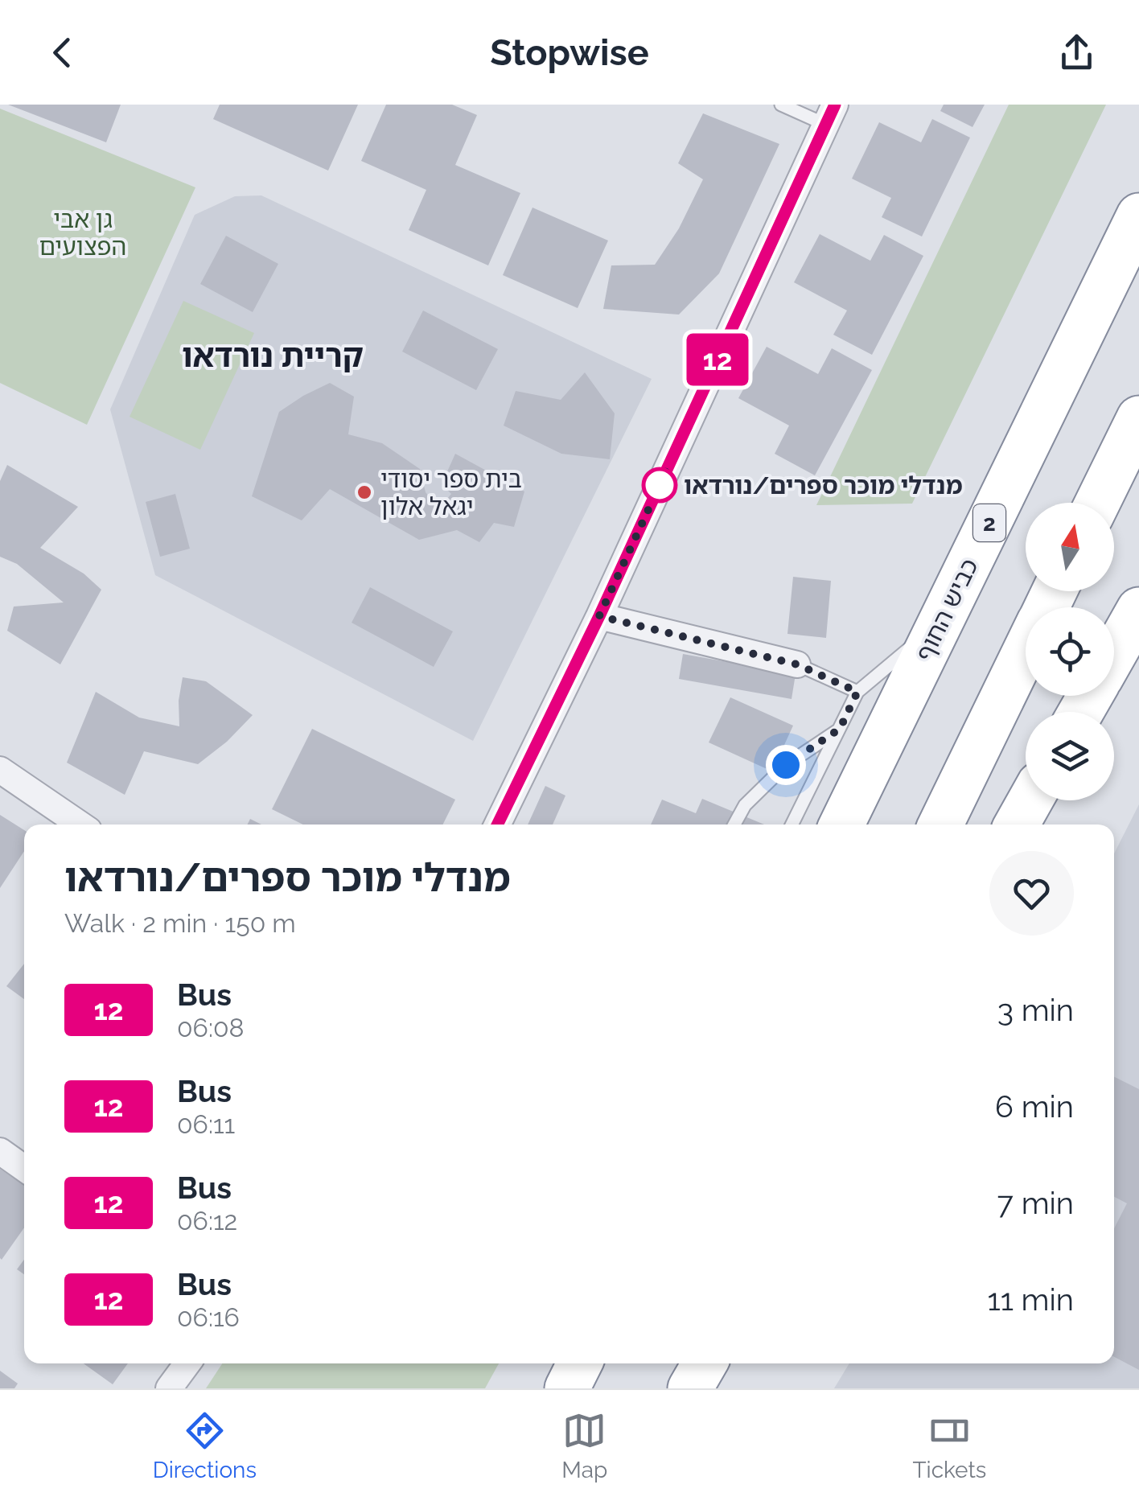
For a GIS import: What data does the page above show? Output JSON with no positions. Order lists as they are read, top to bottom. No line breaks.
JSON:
{"streets":{"highway":["2","כביש החוף"]},"districts":["קריית נורדאו"],"parks":["גן אבי הפצועים"],"places":["מנדלי מוכר ספרים/נורדאו","בית ספר יסודי יגאל אלון"],"lines":["bus line 12"],"north":"top","page":{"header":"Stopwise","on_map":"12","heading":["מנדלי מוכר ספרים/נורדאו","Walk · 2 min · 150 m"],"list":[{"mark":"12","name":"Bus","note":"06:08","value":"3 min"},{"mark":"12","name":"Bus","note":"06:11","value":"6 min"},{"mark":"12","name":"Bus","note":"06:12","value":"7 min"},{"mark":"12","name":"Bus","note":"06:16","value":"11 min"}],"tabs":["Directions","Map","Tickets"]}}
